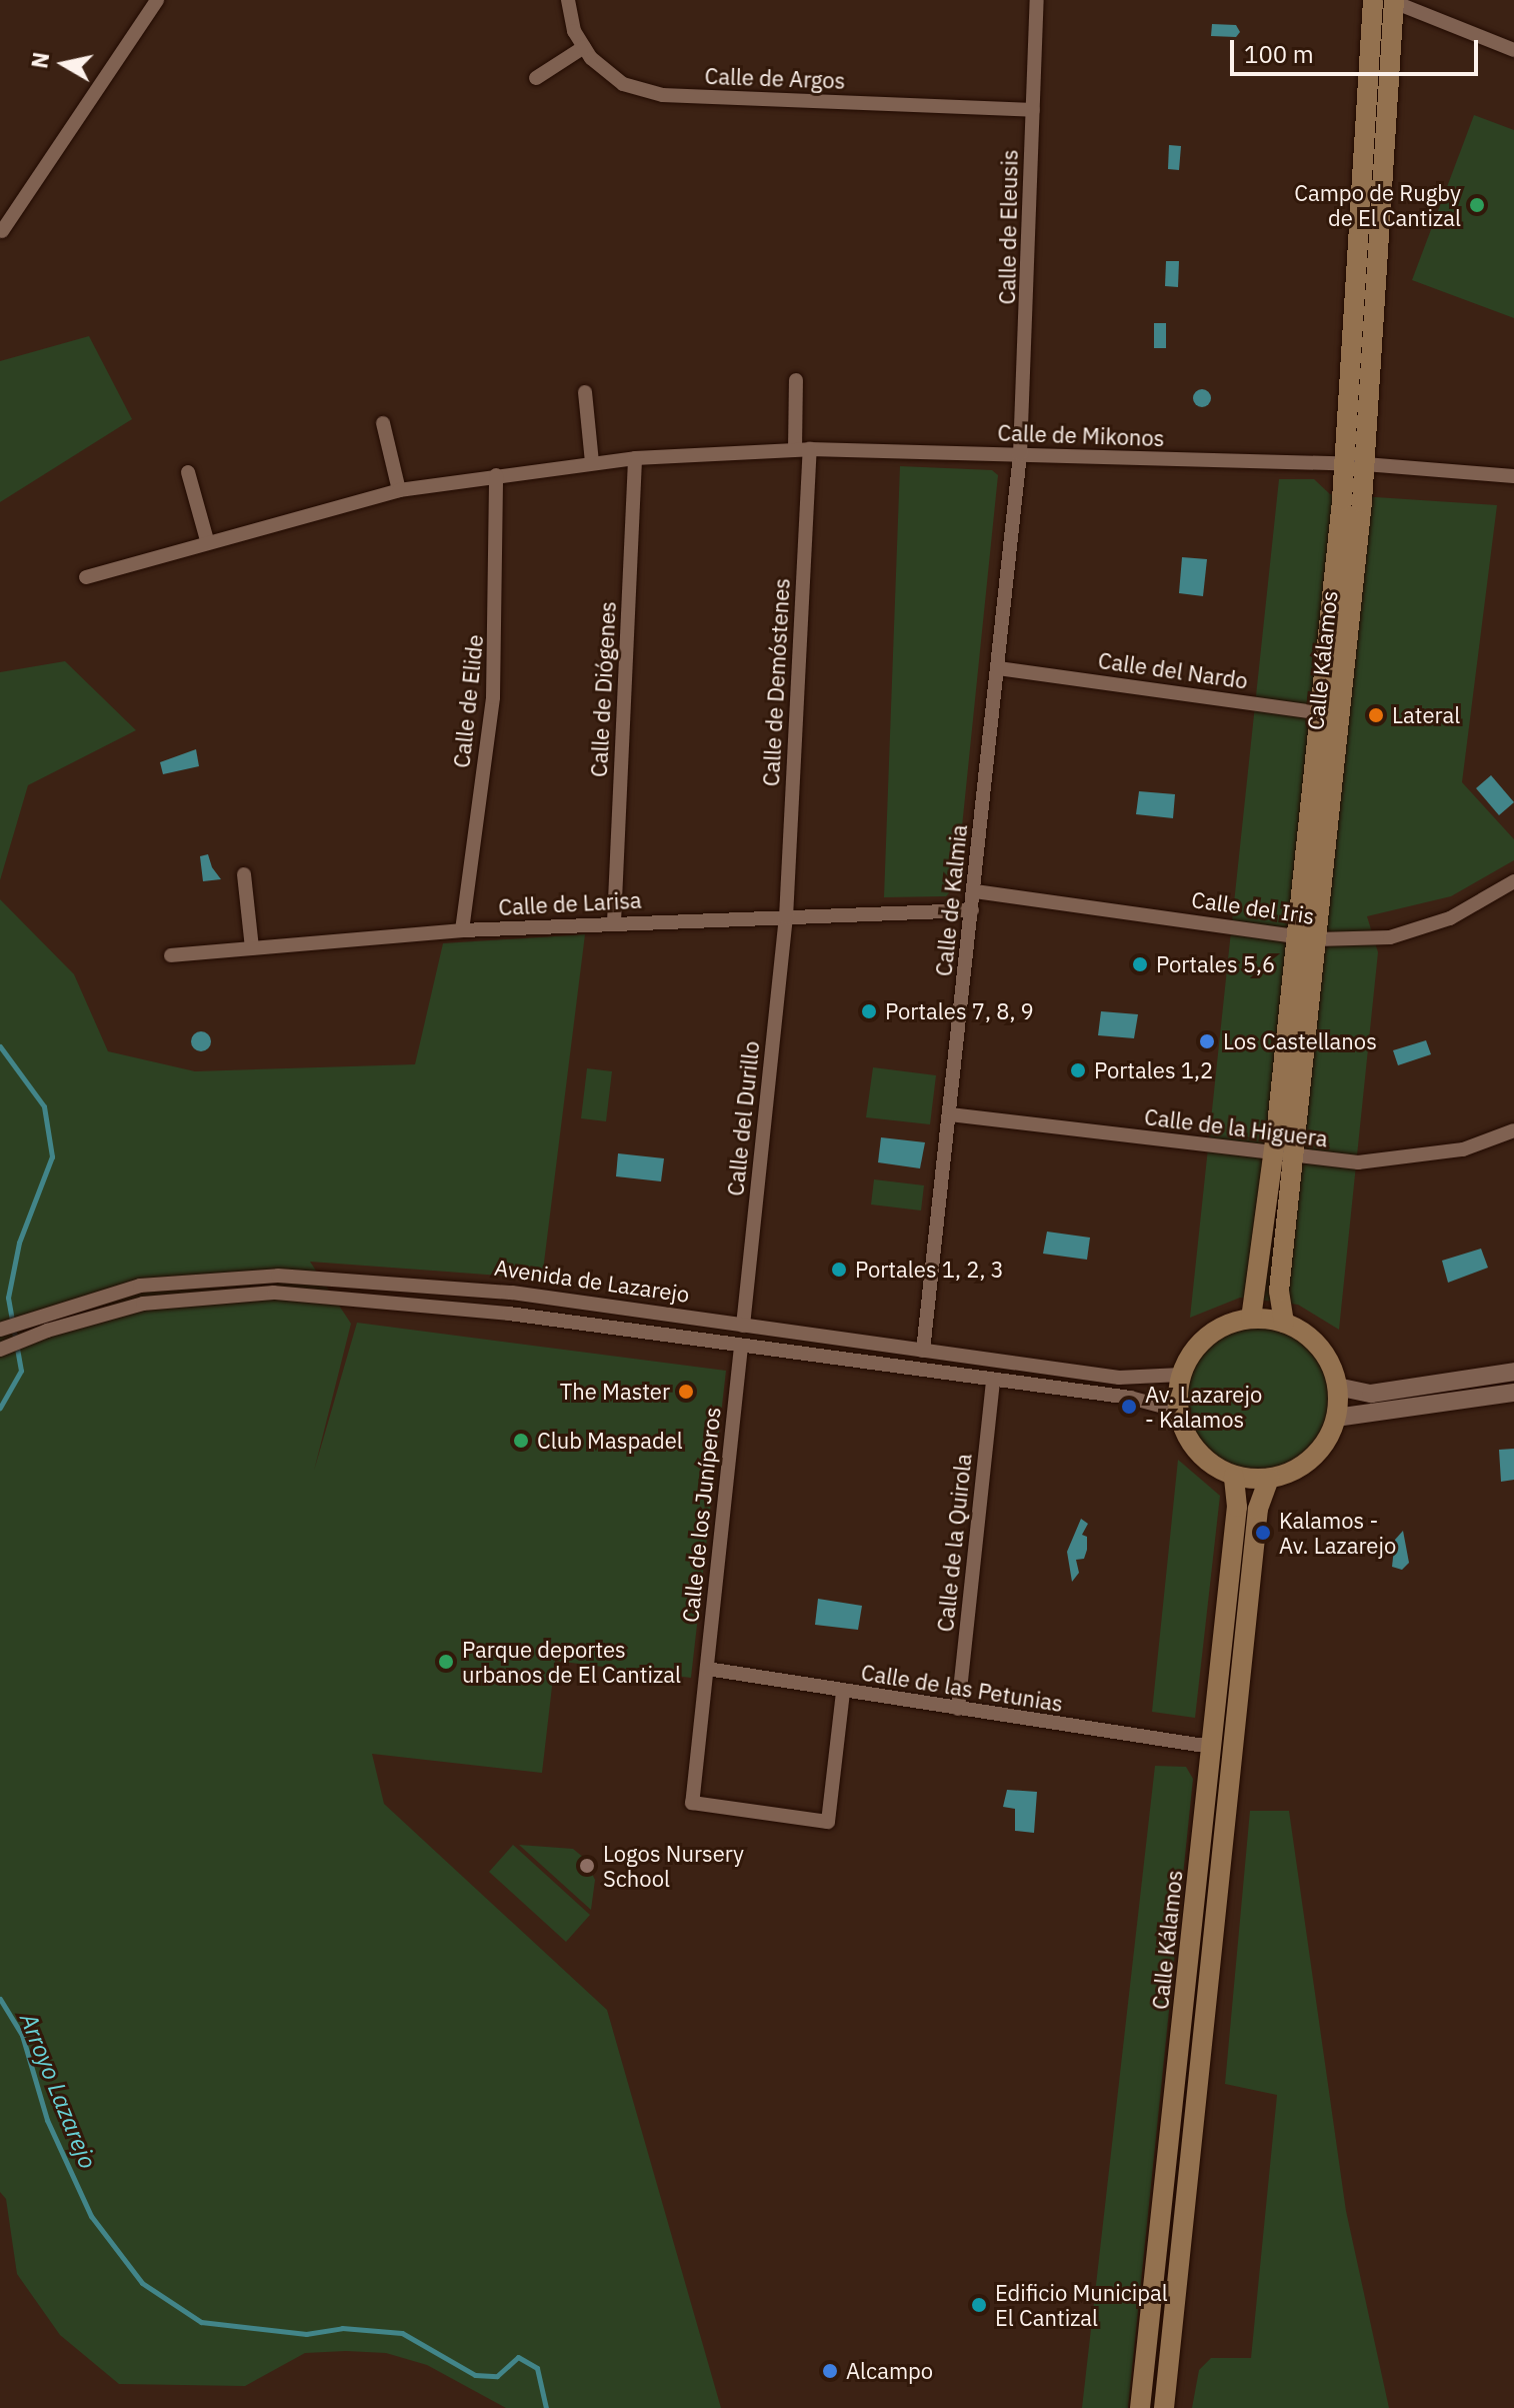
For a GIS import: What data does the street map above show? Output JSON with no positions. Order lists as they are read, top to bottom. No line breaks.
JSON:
{"streets":{"main road":["Calle Kálamos"],"street":["Calle de Argos","Calle de Eleusis","Calle de Mikonos","Calle del Nardo","Calle de Demóstenes","Calle de Diógenes","Calle de Elide","Calle de Kalmia","Calle de Larisa","Calle del Iris","Calle del Durillo","Calle de la Higuera","Avenida de Lazarejo","Calle de los Juníperos","Calle de la Quirola","Calle de las Petunias"]},"crossings":[["Calle de Argos","Calle de Eleusis"],["Calle de Eleusis","Calle de Mikonos"],["Calle de Eleusis","Calle de Kalmia"],["Calle de Mikonos","Calle Kálamos"],["Calle de Mikonos","Calle de Demóstenes"],["Calle de Mikonos","Calle de Diógenes"],["Calle de Mikonos","Calle de Elide"],["Calle de Mikonos","Calle de Kalmia"],["Calle Kálamos","Calle del Nardo"],["Calle Kálamos","Calle del Iris"],["Calle Kálamos","Calle de la Higuera"],["Calle Kálamos","Avenida de Lazarejo"],["Calle Kálamos","Calle de las Petunias"],["Calle del Nardo","Calle de Kalmia"],["Calle de Demóstenes","Calle de Larisa"],["Calle de Demóstenes","Calle del Durillo"],["Calle de Diógenes","Calle de Larisa"],["Calle de Elide","Calle de Larisa"],["Calle de Kalmia","Calle de Larisa"],["Calle de Kalmia","Calle del Iris"],["Calle de Kalmia","Calle de la Higuera"],["Calle de Kalmia","Avenida de Lazarejo"],["Calle de Larisa","Calle del Durillo"],["Calle del Durillo","Avenida de Lazarejo"],["Avenida de Lazarejo","Calle de los Juníperos"],["Avenida de Lazarejo","Calle de la Quirola"],["Calle de los Juníperos","Calle de las Petunias"],["Calle de la Quirola","Calle de las Petunias"]],"water":["Arroyo Lazarejo"],"places":["Campo de Rugby de El Cantizal","Lateral","Portales 5,6","Portales 7, 8, 9","Los Castellanos","Portales 1,2","Portales 1, 2, 3","The Master","Av. Lazarejo - Kalamos","Club Maspadel","Kalamos - Av. Lazarejo","Parque deportes urbanos de El Cantizal","Logos Nursery School","Edificio Municipal El Cantizal","Alcampo"],"scale_bar":"100 m","north":"left"}
